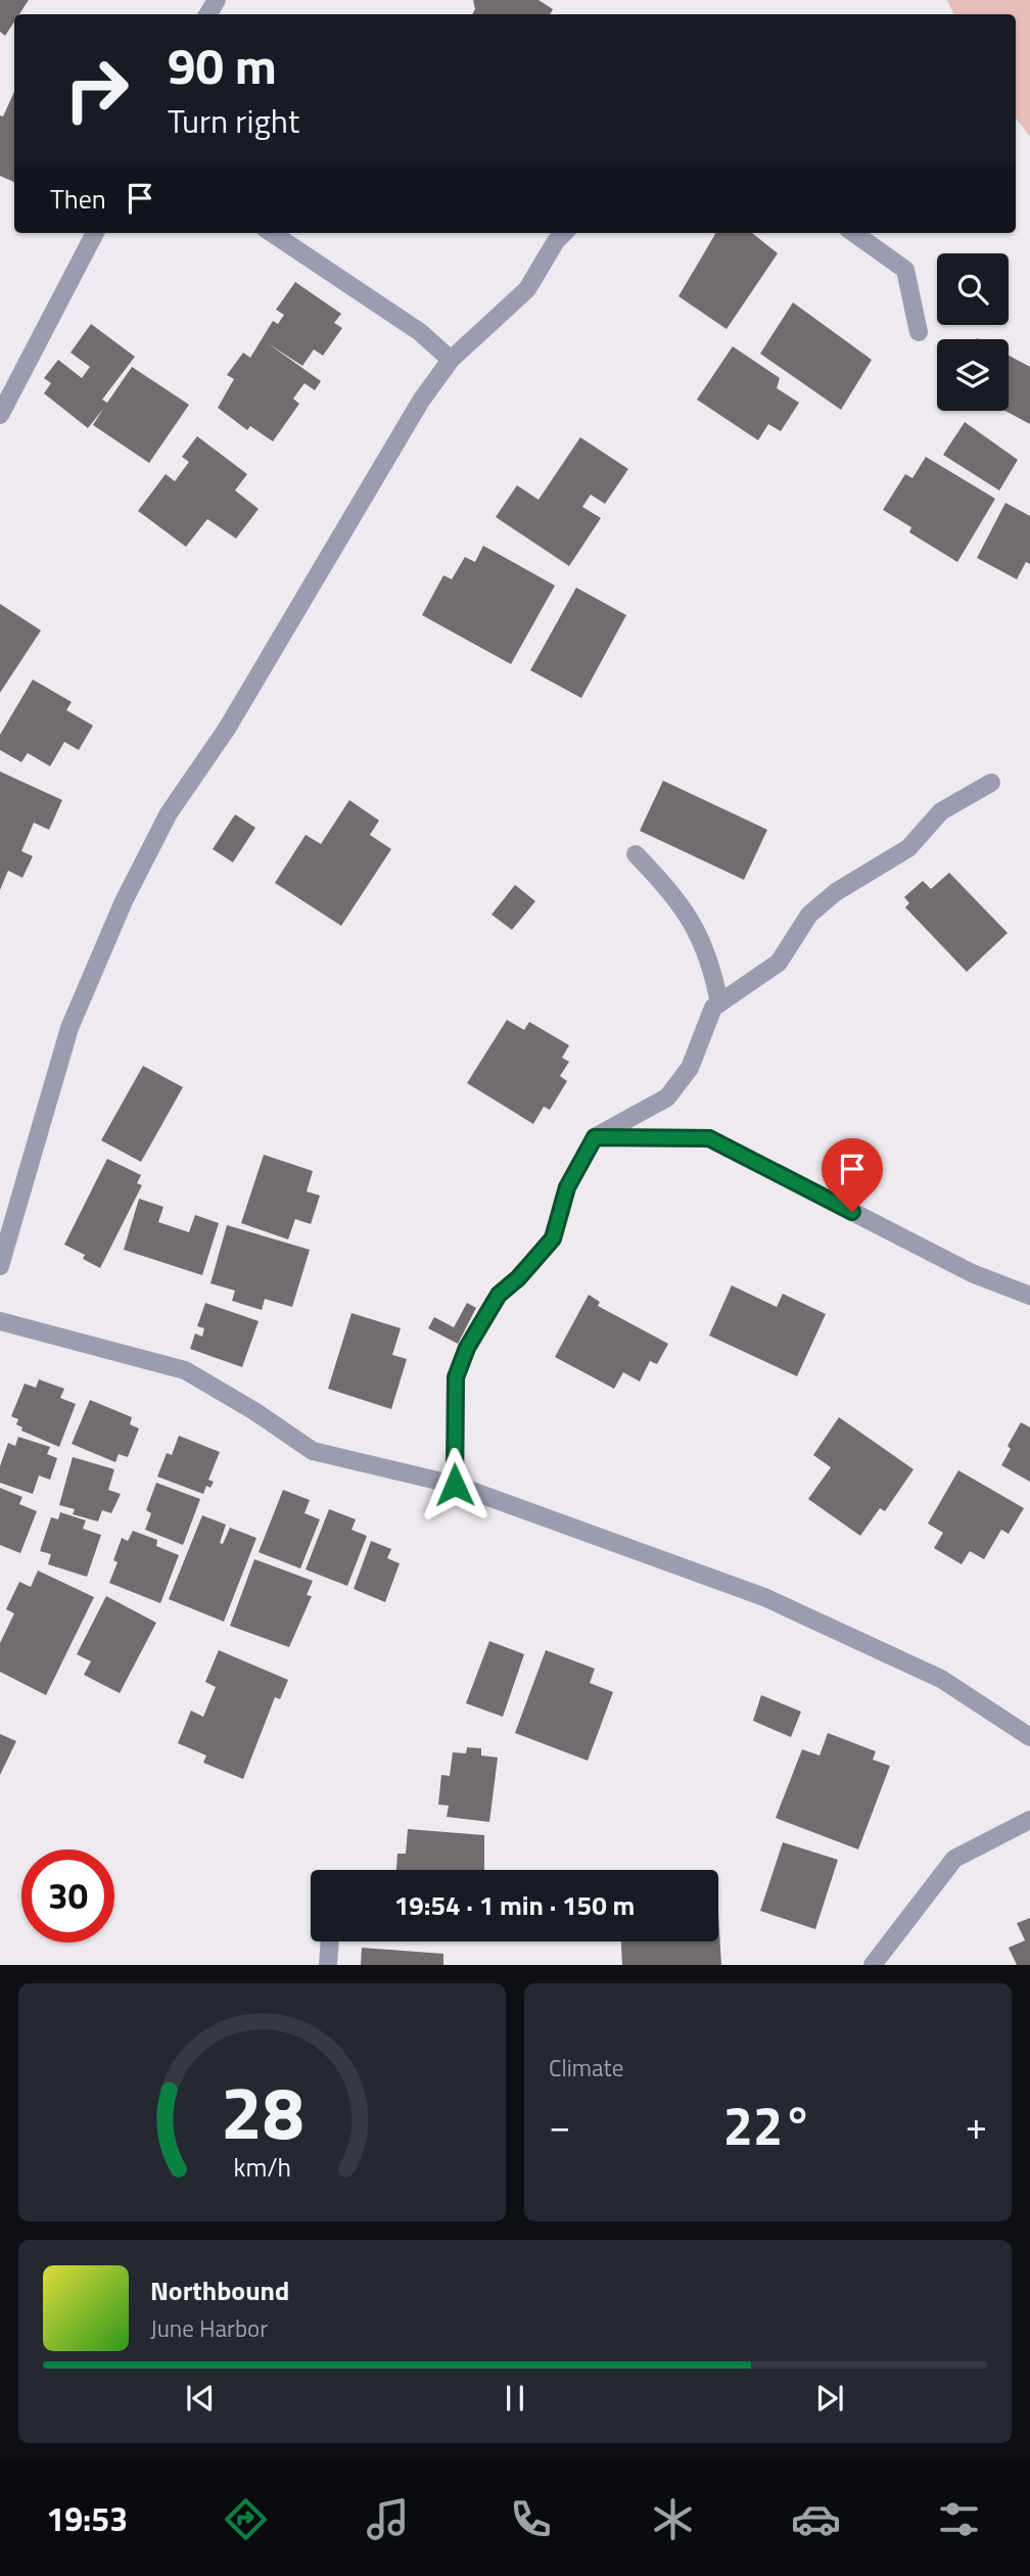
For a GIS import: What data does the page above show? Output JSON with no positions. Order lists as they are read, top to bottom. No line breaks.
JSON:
{"page":{"turn":["90 m","Turn right"],"then":"Then","limit":"30","trip":"19:54 · 1 min · 150 m","tile":"Climate","heat":["−","22°","+"],"song":["Northbound","June Harbor"],"tabs":"19:53","gauge":["28","km/h"]}}
